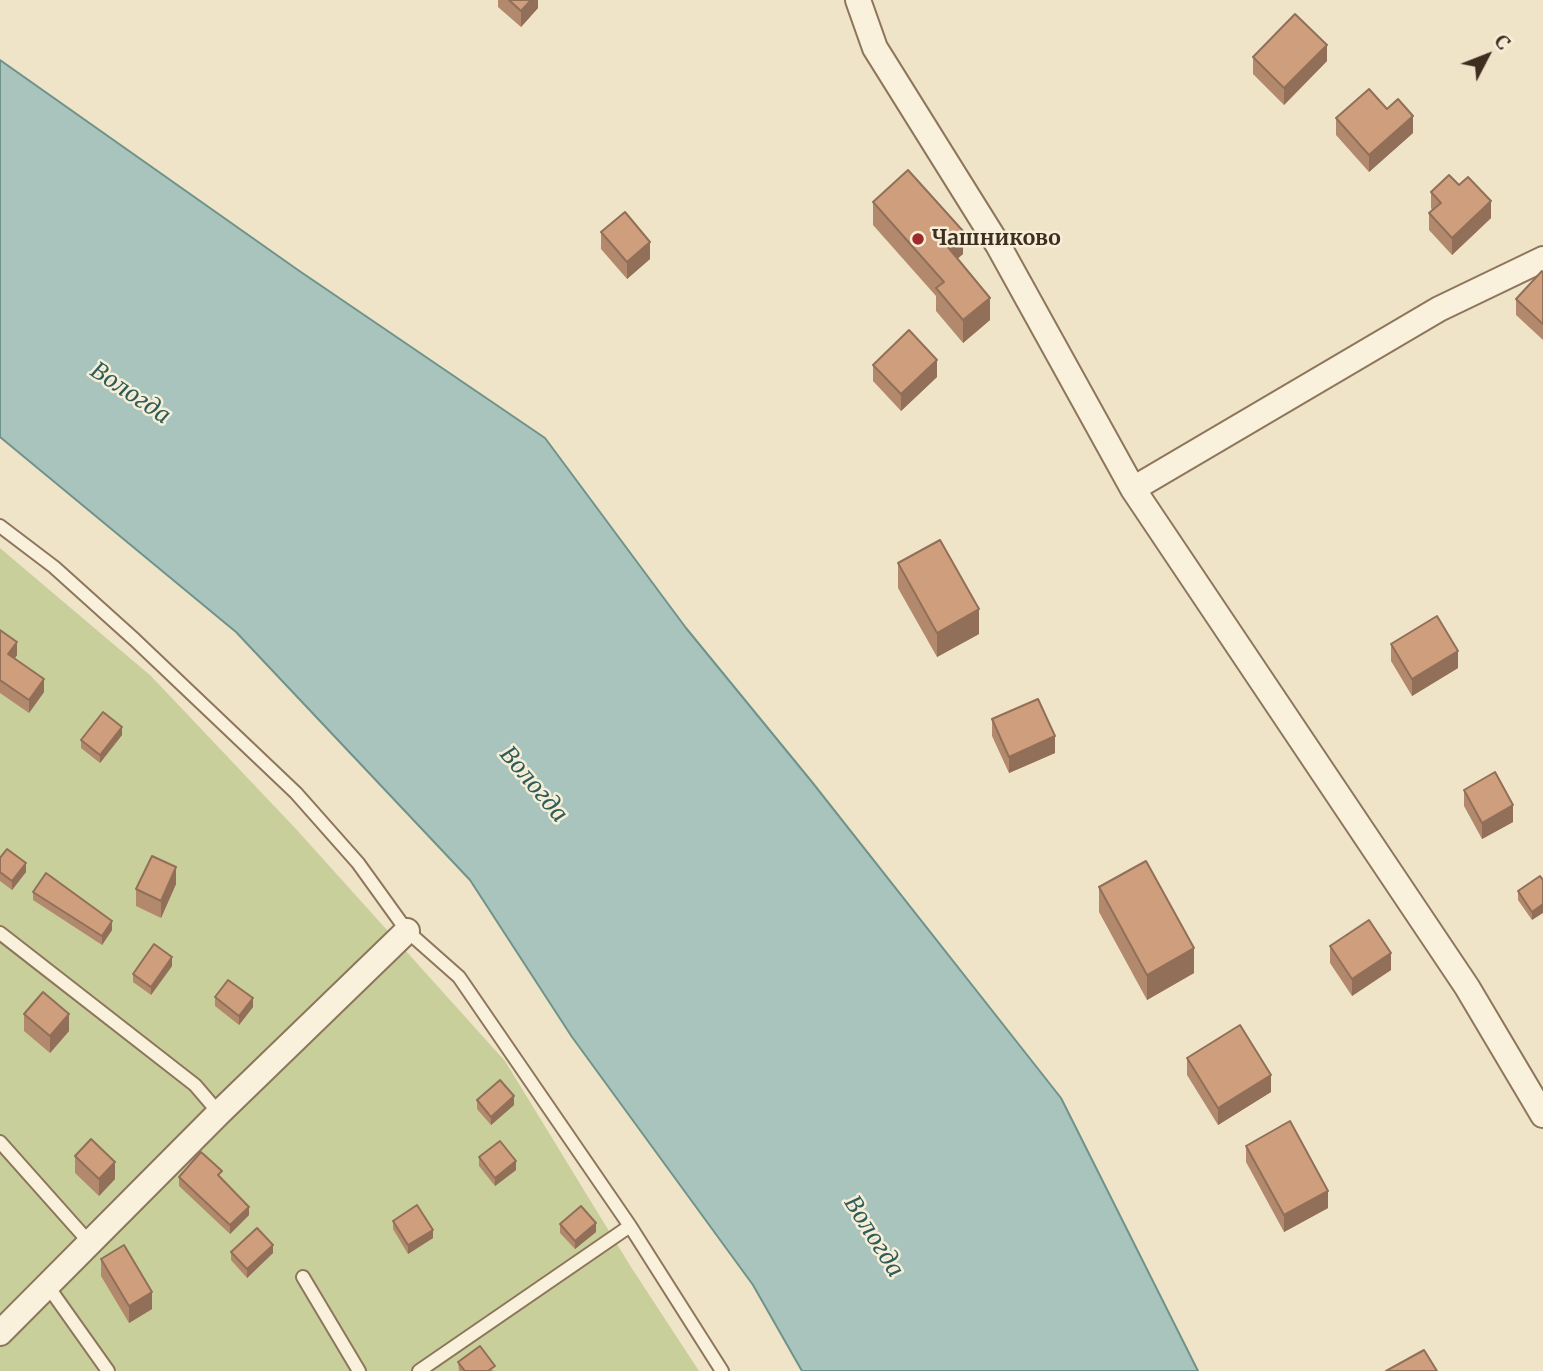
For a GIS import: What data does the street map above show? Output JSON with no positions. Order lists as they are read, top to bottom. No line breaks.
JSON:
{"water":["Вологда"],"places":["Чашниково"],"north":"top right"}
